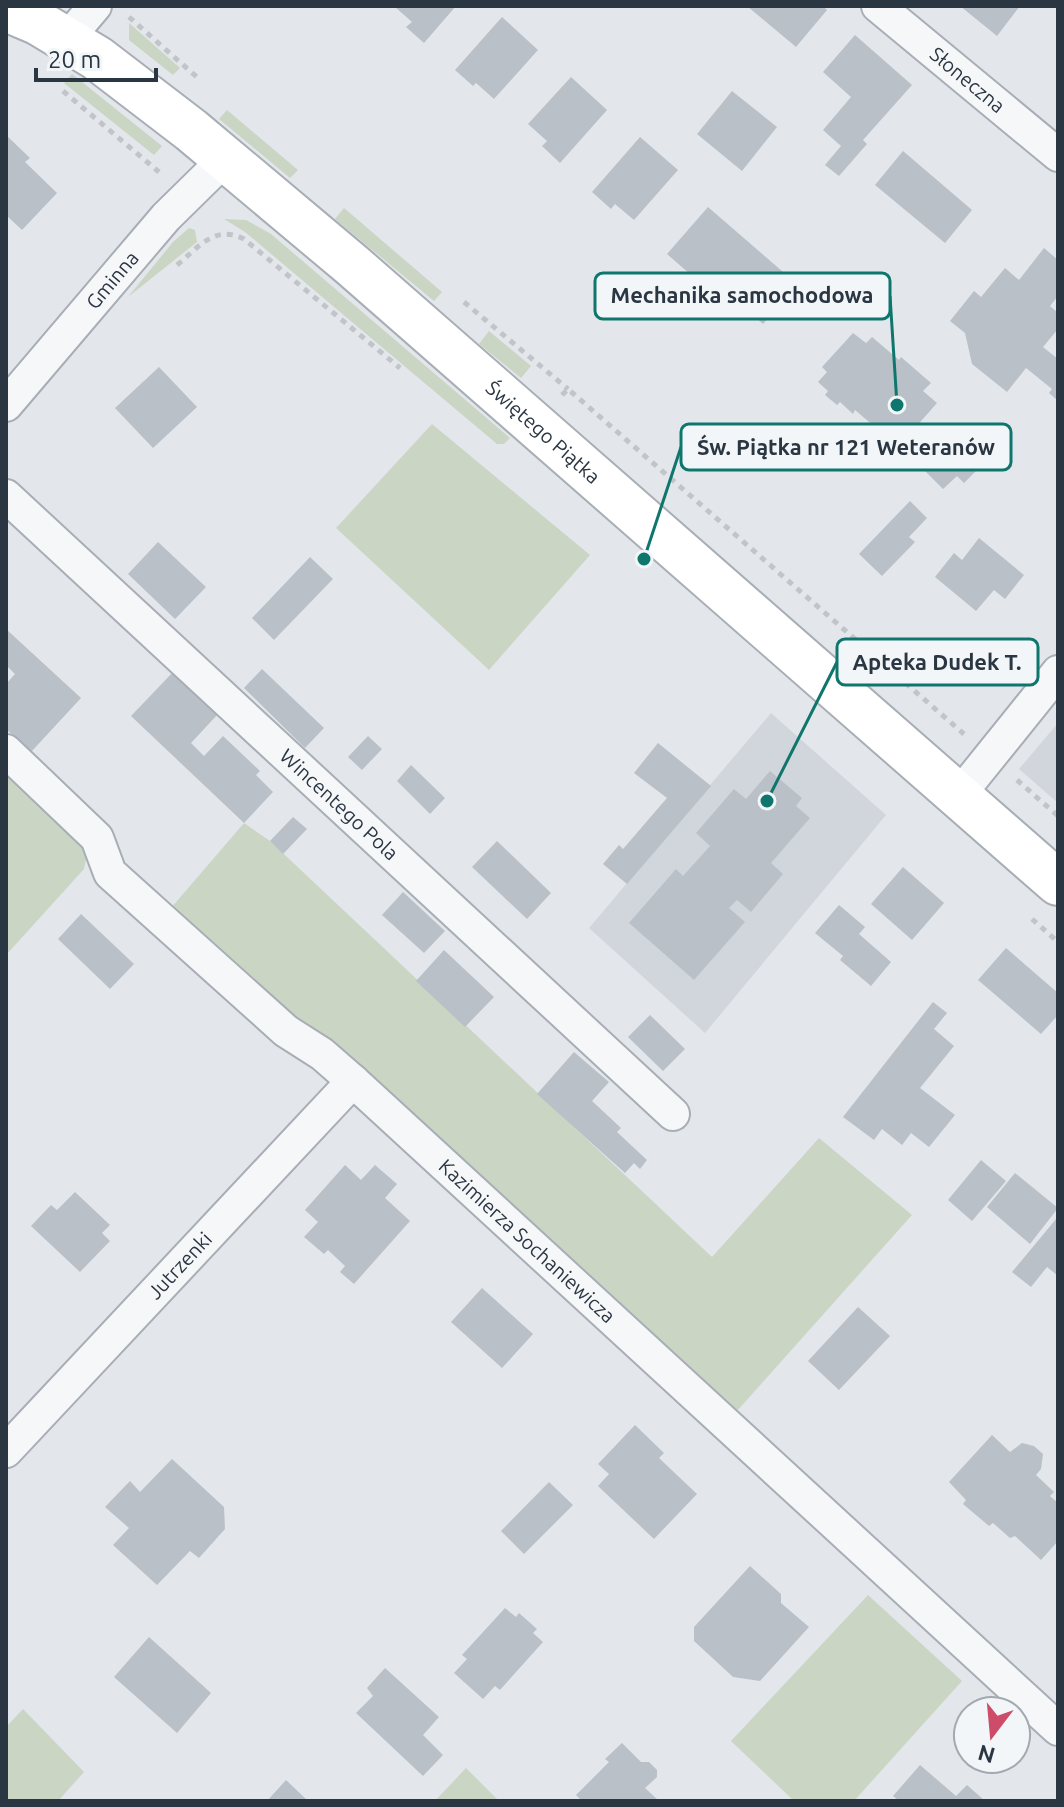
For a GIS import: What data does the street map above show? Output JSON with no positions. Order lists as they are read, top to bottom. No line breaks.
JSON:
{"streets":{"street":["Słoneczna","Gminna","Świętego Piątka","Wincentego Pola","Kazimierza Sochaniewicza","Jutrzenki"]},"crossings":[["Gminna","Świętego Piątka"],["Kazimierza Sochaniewicza","Jutrzenki"]],"places":["Mechanika samochodowa","Św. Piątka nr 121 Weteranów","Apteka Dudek T."],"scale_bar":"20 m","north":"bottom"}
